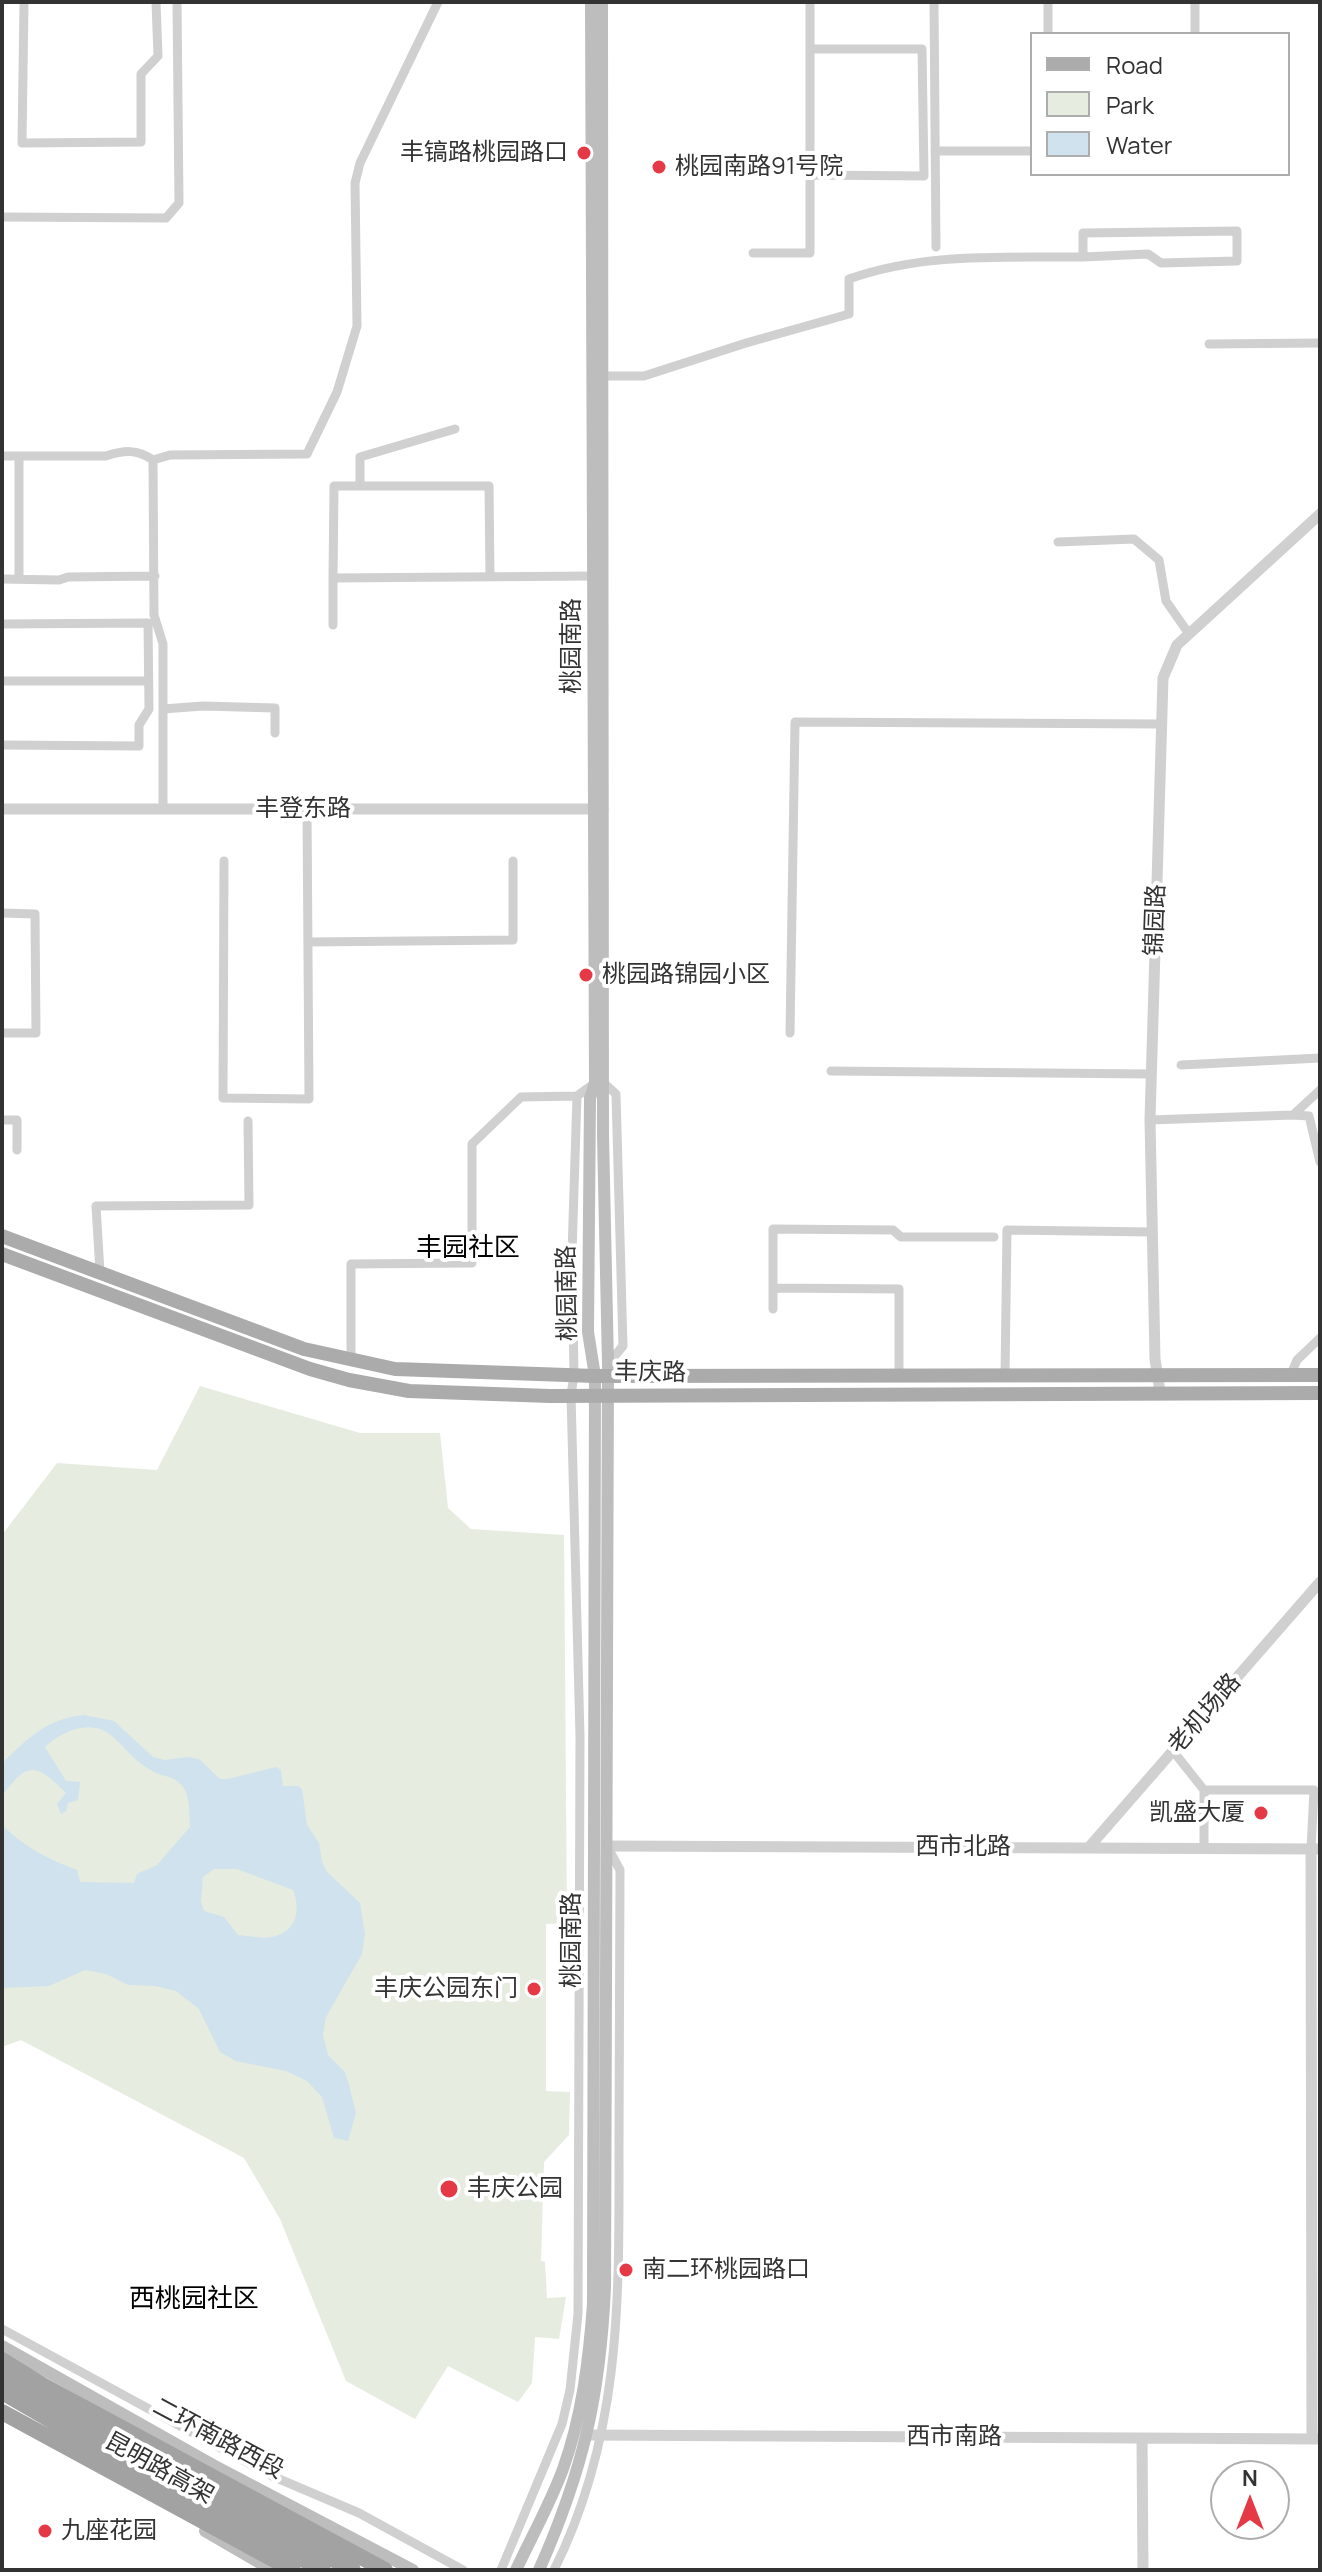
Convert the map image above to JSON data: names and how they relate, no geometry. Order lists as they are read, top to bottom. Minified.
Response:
{"streets":{"highway":["二环南路西段","昆明路高架"],"main road":["桃园南路","丰庆路"],"street":["丰登东路","锦园路","老机场路","西市北路","西市南路"]},"crossings":[["桃园南路","丰登东路"],["桃园南路","丰庆路"],["桃园南路","西市北路"],["桃园南路","西市南路"],["锦园路","丰庆路"],["老机场路","西市北路"]],"districts":["丰园社区","西桃园社区"],"places":["丰镐路桃园路口","桃园南路91号院","桃园路锦园小区","凯盛大厦","丰庆公园东门","丰庆公园","南二环桃园路口","九座花园"],"legend":["Road","Park","Water"],"north":"top"}
